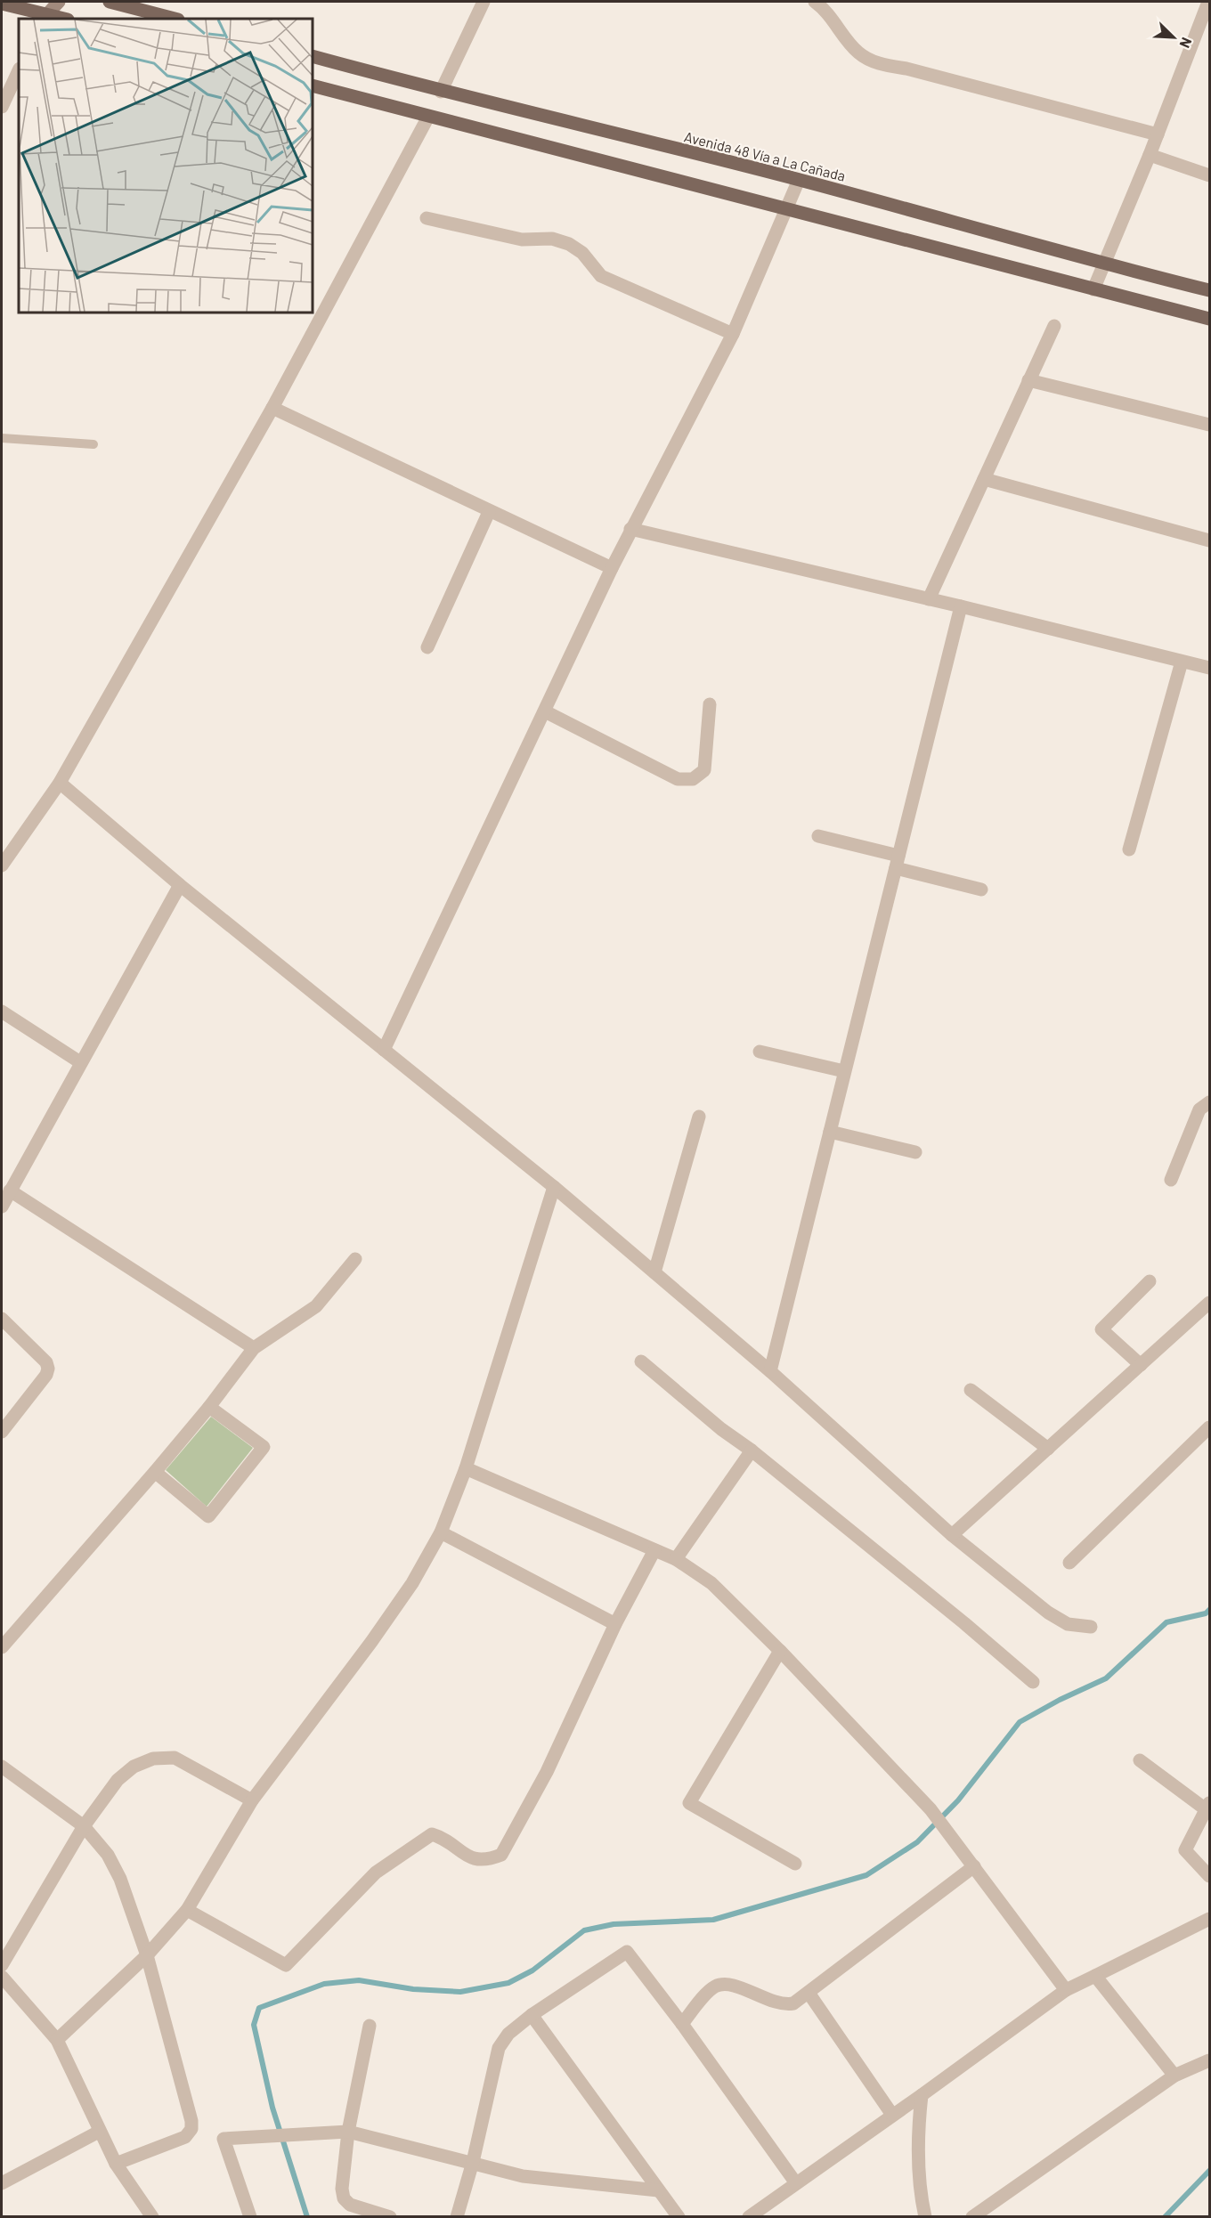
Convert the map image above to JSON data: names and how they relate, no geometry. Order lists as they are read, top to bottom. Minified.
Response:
{"streets":{"main road":["Avenida 48 Vía a La Cañada"]},"north":"bottom right"}
